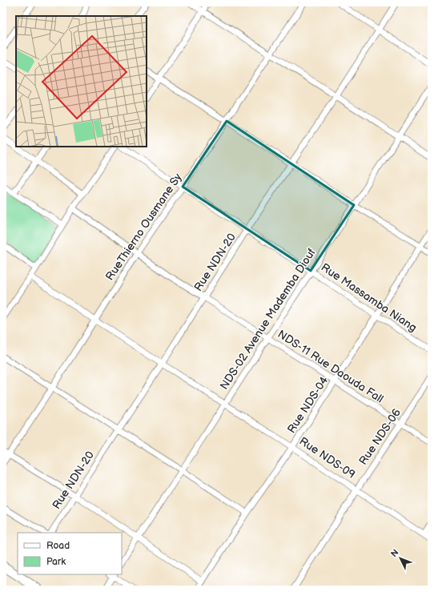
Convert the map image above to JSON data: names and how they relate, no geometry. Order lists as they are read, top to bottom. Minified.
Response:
{"streets":{"street":["RueThierno Ousmane Sy","Rue NDN-20","Rue Massamba Niang","NDS-02 Avenue Mademba Diouf","NDS-11 Rue Daouda Fall","Rue NDS-04","Rue NDS-06","Rue NDS-09"]},"crossings":[["RueThierno Ousmane Sy","Rue Massamba Niang"],["RueThierno Ousmane Sy","NDS-11 Rue Daouda Fall"],["RueThierno Ousmane Sy","Rue NDS-09"],["Rue NDN-20","Rue Massamba Niang"],["Rue NDN-20","NDS-11 Rue Daouda Fall"],["Rue NDN-20","Rue NDS-09"],["Rue Massamba Niang","NDS-02 Avenue Mademba Diouf"],["Rue Massamba Niang","Rue NDS-04"],["NDS-02 Avenue Mademba Diouf","NDS-11 Rue Daouda Fall"],["NDS-02 Avenue Mademba Diouf","Rue NDS-09"],["NDS-11 Rue Daouda Fall","Rue NDS-04"],["NDS-11 Rue Daouda Fall","Rue NDS-06"],["Rue NDS-04","Rue NDS-09"],["Rue NDS-06","Rue NDS-09"]],"legend":["Road","Park"],"north":"top left"}
